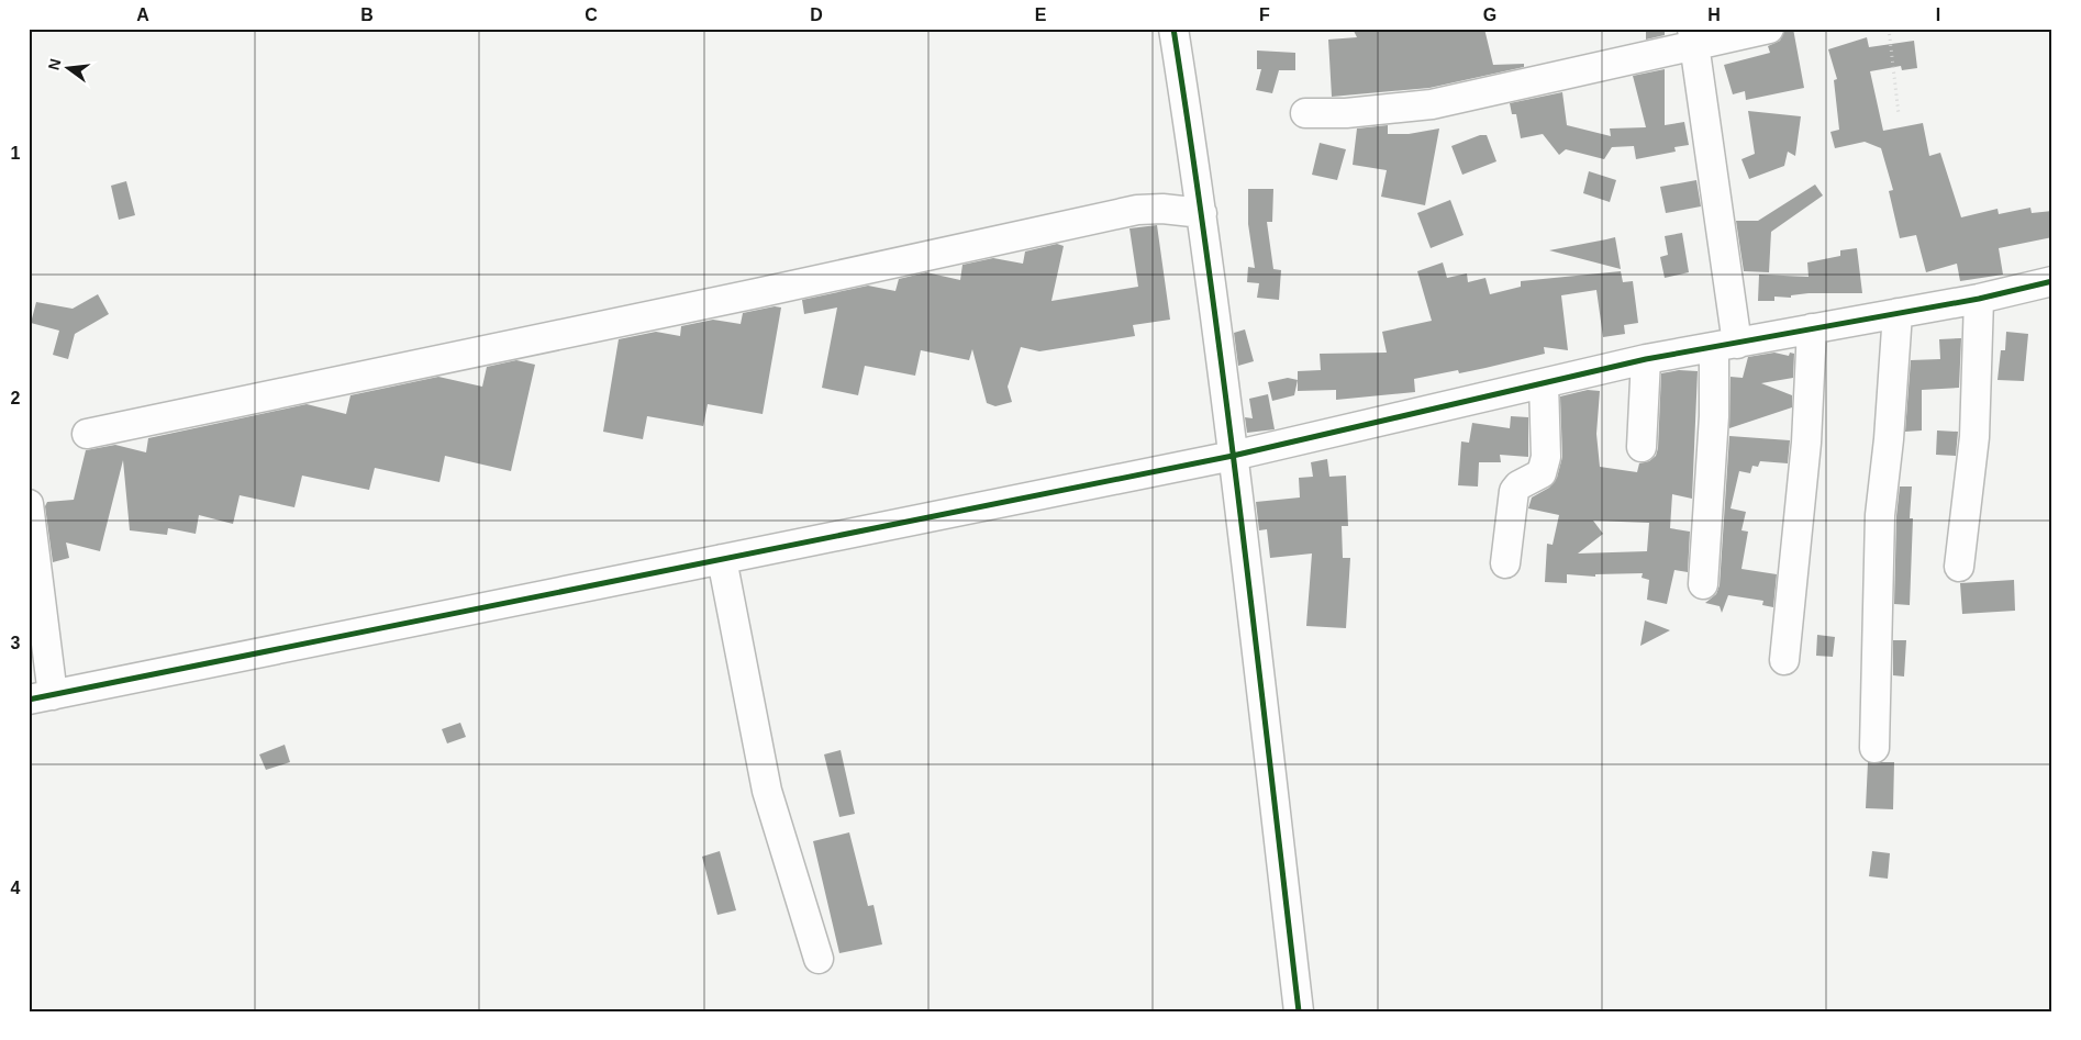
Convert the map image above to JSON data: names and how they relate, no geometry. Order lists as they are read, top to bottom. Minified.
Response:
{"north":"left","grid":{"columns":["A","B","C","D","E","F","G","H","I"],"rows":["1","2","3","4"]}}
